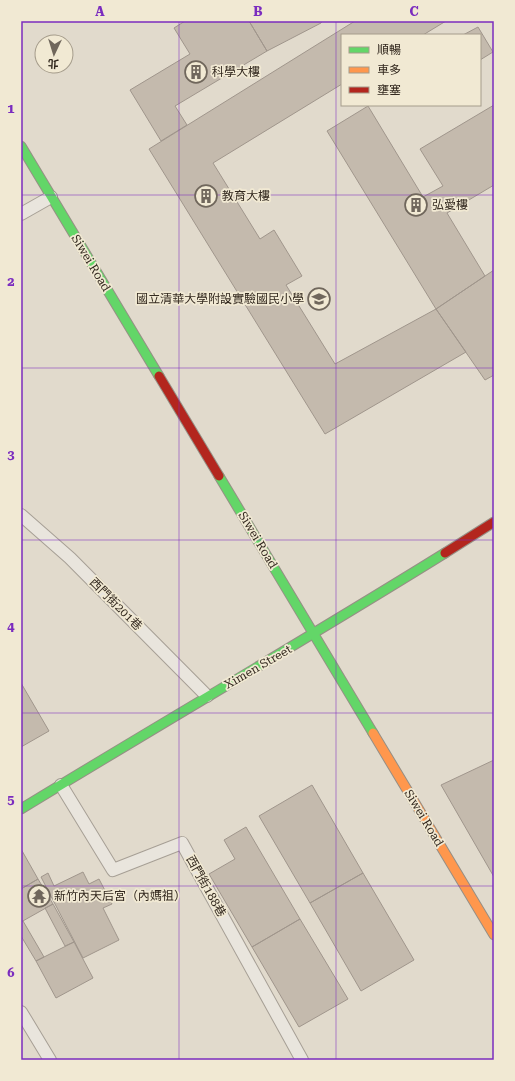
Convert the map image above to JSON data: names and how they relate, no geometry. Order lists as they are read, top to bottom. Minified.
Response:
{"streets":{"street":["Siwei Road","Ximen Street"],"lane":["西門街201巷","西門街188巷"]},"crossings":[["Siwei Road","Ximen Street"],["西門街201巷","Ximen Street"],["Ximen Street","西門街188巷"]],"places":{"building":["科學大樓","教育大樓","弘愛樓"],"school or university":["國立清華大學附設實驗國民小學"],"temple":["新竹內天后宮（內媽祖）"]},"legend":["順暢","車多","壅塞"],"north":"bottom","grid":{"columns":["A","B","C"],"rows":["1","2","3","4","5","6"]}}
